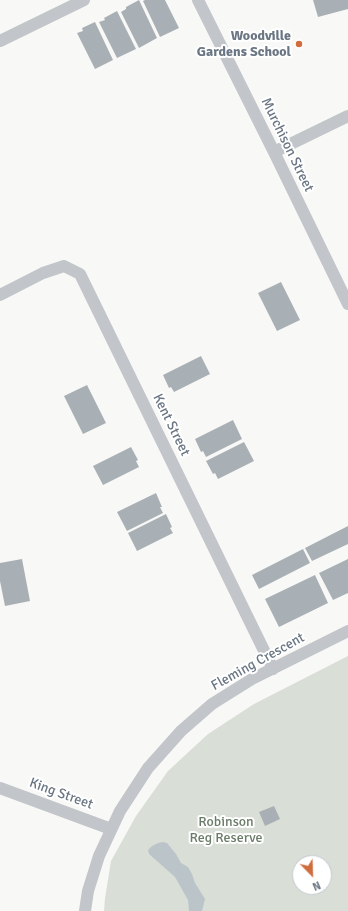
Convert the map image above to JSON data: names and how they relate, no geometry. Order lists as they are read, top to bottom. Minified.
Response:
{"streets":{"street":["Murchison Street","Kent Street","Fleming Crescent","King Street"]},"crossings":[["Kent Street","Fleming Crescent"],["Fleming Crescent","King Street"]],"parks":["Robinson Reg Reserve"],"places":["Woodville Gardens School"],"north":"bottom right"}
